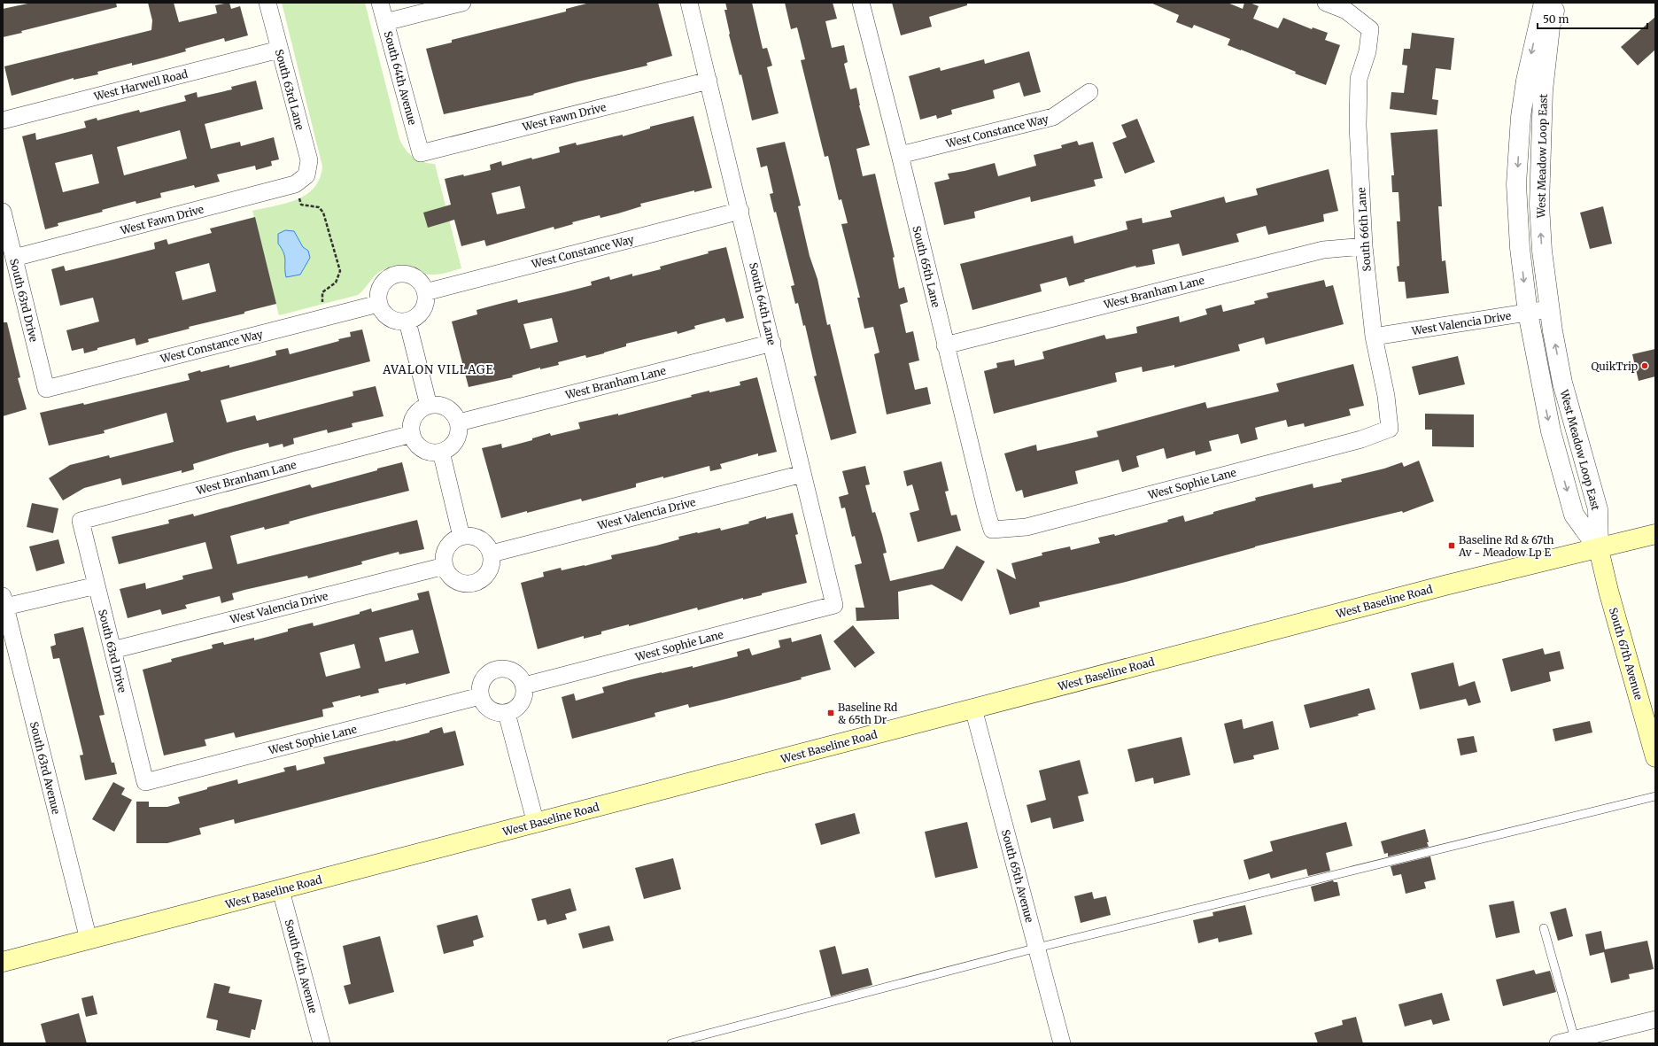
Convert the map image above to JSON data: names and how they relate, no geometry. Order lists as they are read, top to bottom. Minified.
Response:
{"streets":{"main road":["West Baseline Road","South 67th Avenue"],"street":["South 64th Avenue","West Harwell Road","South 63rd Lane","West Fawn Drive","West Constance Way","West Meadow Loop East","South 66th Lane","South 65th Lane","West Branham Lane","South 63rd Drive","South 64th Lane","West Valencia Drive","West Sophie Lane","South 63rd Avenue","South 65th Avenue"]},"crossings":[["South 64th Avenue","West Fawn Drive"],["South 64th Avenue","West Baseline Road"],["West Harwell Road","South 63rd Lane"],["South 63rd Lane","West Fawn Drive"],["West Fawn Drive","South 63rd Drive"],["West Fawn Drive","South 64th Lane"],["West Constance Way","South 65th Lane"],["West Constance Way","South 63rd Drive"],["West Constance Way","South 64th Lane"],["West Meadow Loop East","West Valencia Drive"],["West Meadow Loop East","West Baseline Road"],["West Meadow Loop East","South 67th Avenue"],["South 66th Lane","West Branham Lane"],["South 66th Lane","West Valencia Drive"],["South 66th Lane","West Sophie Lane"],["South 65th Lane","West Branham Lane"],["South 65th Lane","West Sophie Lane"],["West Branham Lane","South 63rd Drive"],["West Branham Lane","South 64th Lane"],["South 63rd Drive","West Valencia Drive"],["South 63rd Drive","West Sophie Lane"],["South 64th Lane","West Valencia Drive"],["South 64th Lane","West Sophie Lane"],["West Baseline Road","South 67th Avenue"],["West Baseline Road","South 63rd Avenue"],["West Baseline Road","South 65th Avenue"]],"districts":["AVALON VILLAGE"],"places":{"other":["QuikTrip"],"transit":["Baseline Rd & 67th Av - Meadow Lp E","Baseline Rd & 65th Dr"]},"scale_bar":"50 m"}
